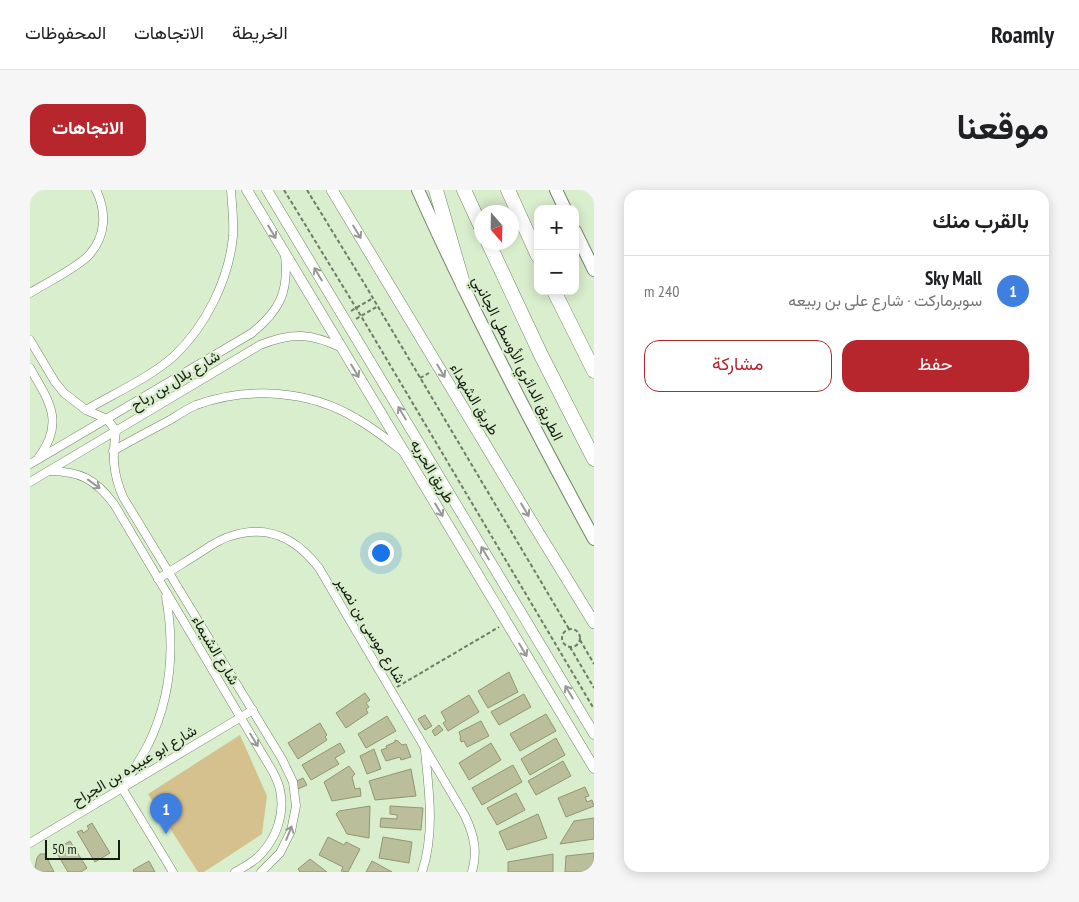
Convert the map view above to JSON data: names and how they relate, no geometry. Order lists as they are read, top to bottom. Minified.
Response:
{"streets":{"highway":["الطريق الدائري الأوسطى الجانبي"],"main road":["طريق الشهداء"],"street":["شارع بلال بن رباح","طريق الحريه","شارع موسى بن نصير","شارع الشيماء","شارع ابو عبيده بن الجراح"]},"crossings":[["شارع بلال بن رباح","طريق الحريه"],["شارع بلال بن رباح","شارع الشيماء"],["شارع موسى بن نصير","شارع الشيماء"],["شارع الشيماء","شارع ابو عبيده بن الجراح"]],"one_way":["طريق الشهداء"],"scale_bar":"50 m","north":"bottom","page":{"header":"Roamly","nav":["الخريطة","الاتجاهات","المحفوظات"],"title":"موقعنا","buttons":["الاتجاهات",["حفظ","مشاركة"]],"heading":"بالقرب منك","map_buttons":["+","−"],"list":[{"mark":"1","name":"Sky Mall","note":"سوبرماركت · شارع على بن ربيعه","value":"240 m"}],"pins":"1","scale":"50 m"}}
